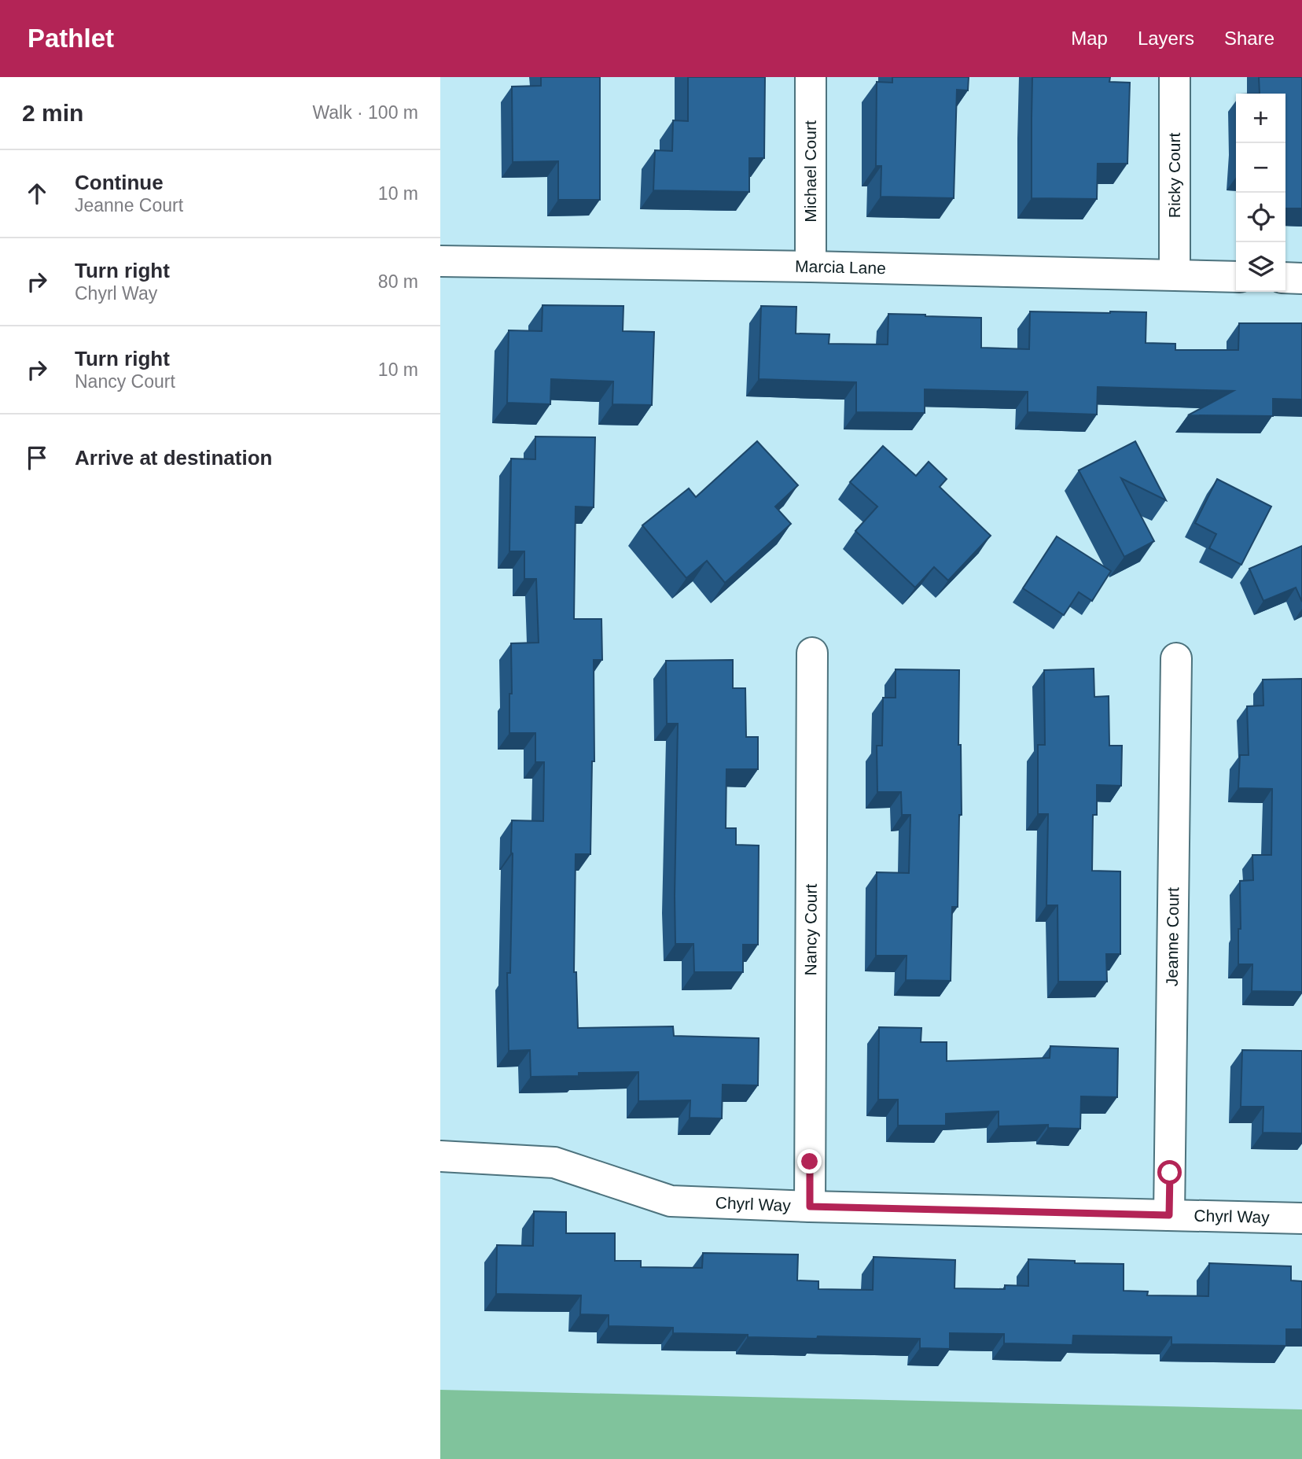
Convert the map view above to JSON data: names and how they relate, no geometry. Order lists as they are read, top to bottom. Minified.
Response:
{"streets":{"street":["Michael Court","Ricky Court","Marcia Lane","Nancy Court","Jeanne Court","Chyrl Way"]},"crossings":[["Michael Court","Marcia Lane"],["Ricky Court","Marcia Lane"],["Nancy Court","Chyrl Way"],["Jeanne Court","Chyrl Way"]],"page":{"header":"Pathlet","nav":["Map","Layers","Share"],"heading":["2 min","Walk · 100 m"],"map_buttons":["+","−"],"list":[["Continue","Jeanne Court","10 m"],["Turn right","Chyrl Way","80 m"],["Turn right","Nancy Court","10 m"],"Arrive at destination"]}}
